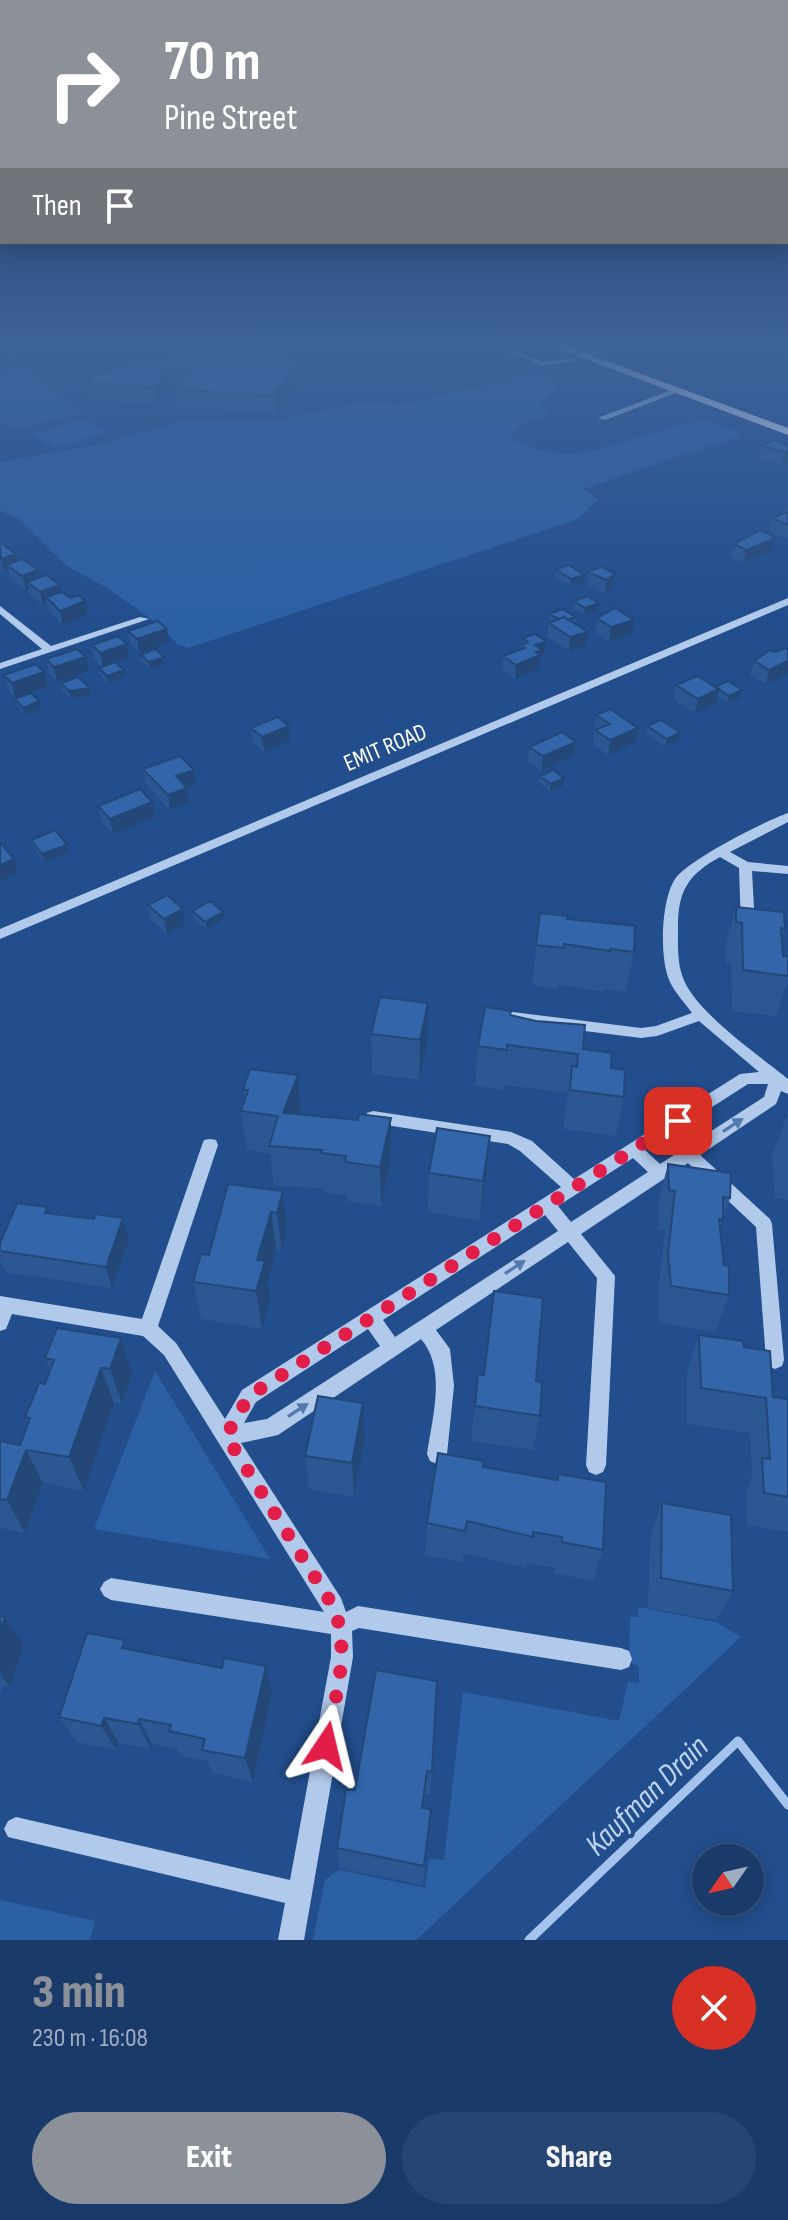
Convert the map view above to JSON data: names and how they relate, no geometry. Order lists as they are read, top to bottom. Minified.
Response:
{"streets":{"street":["EMIT ROAD"]},"water":["Kaufman Drain"],"north":"bottom left","page":{"turn":["70 m","Pine Street"],"then":"Then","heading":["3 min","230 m · 16:08"],"buttons":["Exit","Share"]}}
